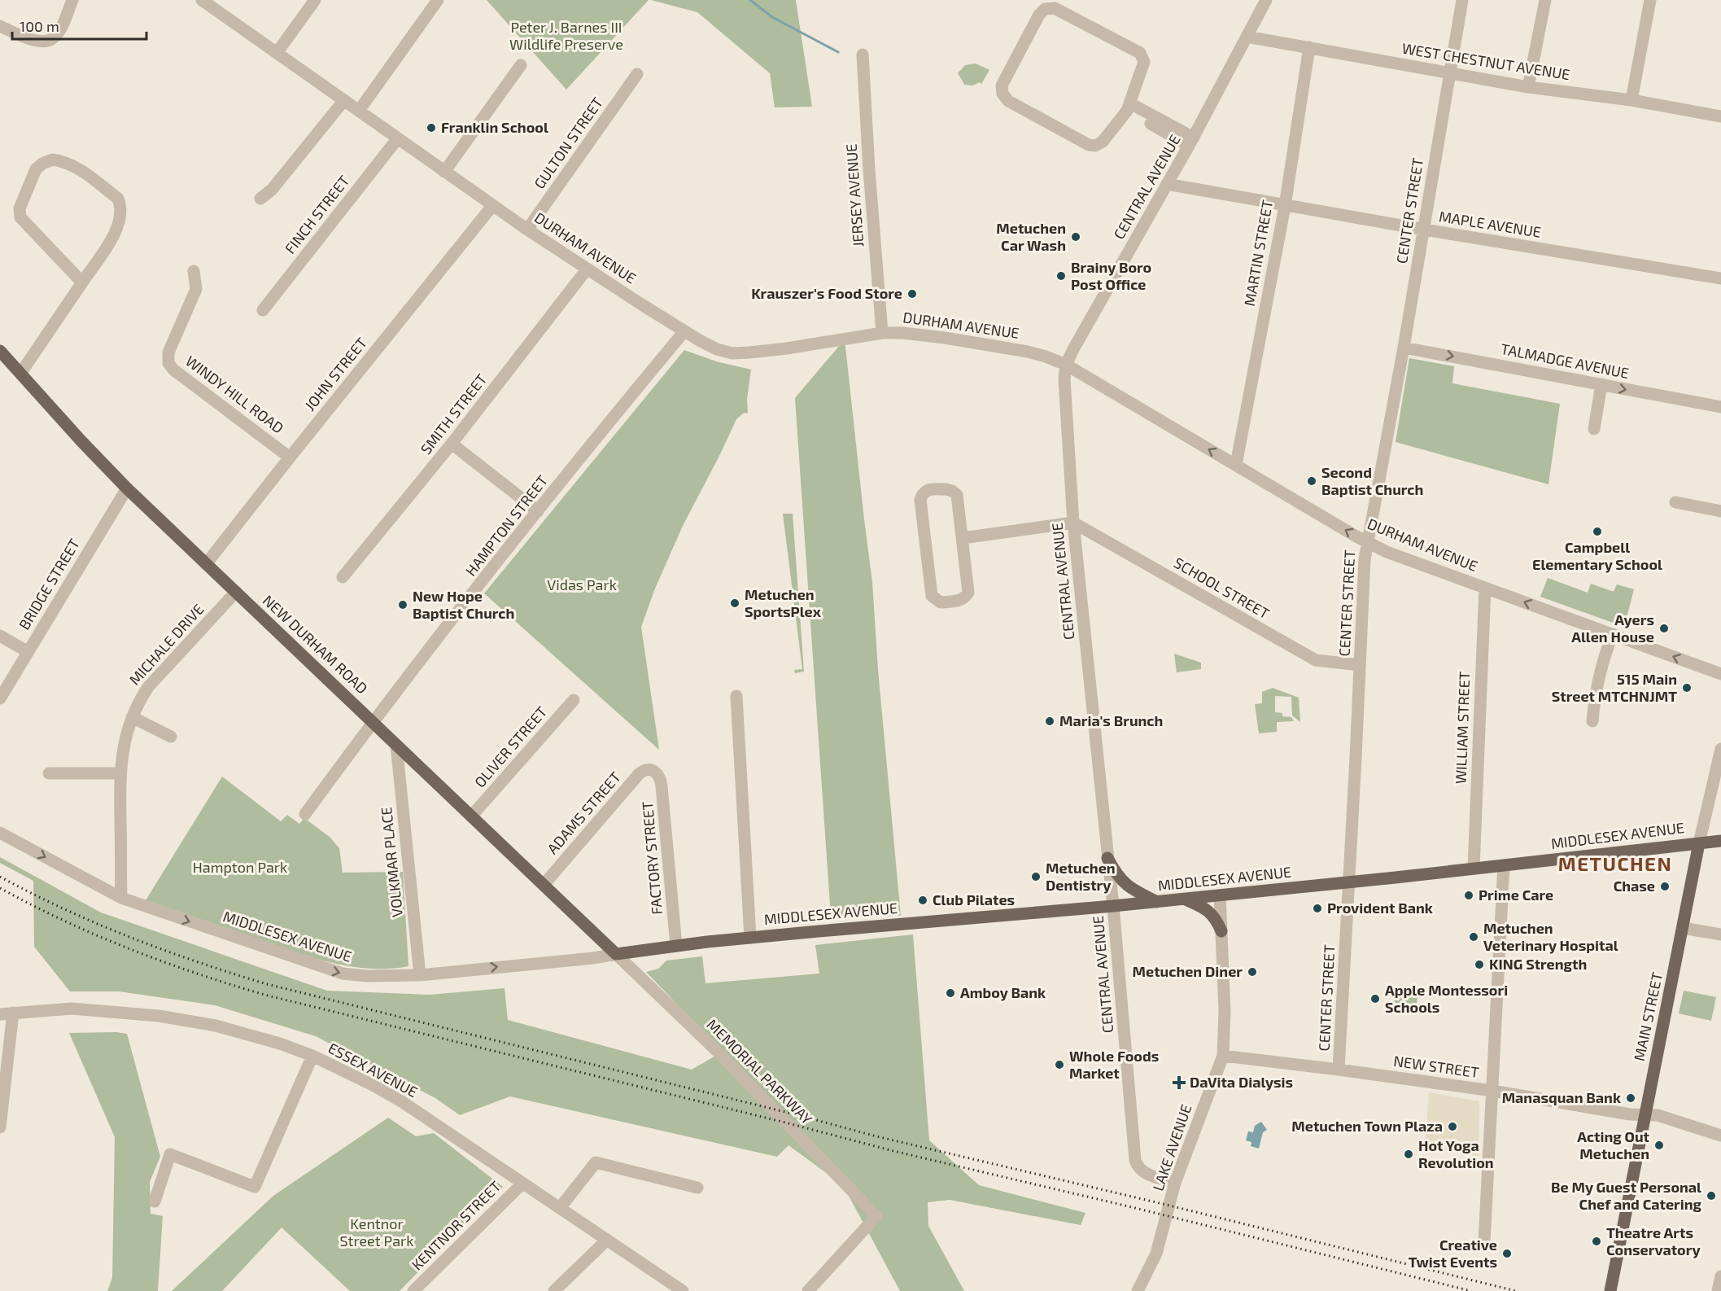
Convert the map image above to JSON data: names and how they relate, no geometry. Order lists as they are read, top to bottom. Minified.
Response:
{"streets":{"main road":["NEW DURHAM ROAD","MIDDLESEX AVENUE","MAIN STREET"],"street":["WEST CHESTNUT AVENUE","GULTON STREET","CENTRAL AVENUE","JERSEY AVENUE","CENTER STREET","FINCH STREET","MAPLE AVENUE","DURHAM AVENUE","MARTIN STREET","TALMADGE AVENUE","JOHN STREET","WINDY HILL ROAD","SMITH STREET","HAMPTON STREET","BRIDGE STREET","SCHOOL STREET","MICHALE DRIVE","WILLIAM STREET","OLIVER STREET","ADAMS STREET","FACTORY STREET","VOLKMAR PLACE","NEW STREET","ESSEX AVENUE","MEMORIAL PARKWAY","LAKE AVENUE","KENTNOR STREET"]},"crossings":[["WEST CHESTNUT AVENUE","CENTRAL AVENUE"],["WEST CHESTNUT AVENUE","CENTER STREET"],["WEST CHESTNUT AVENUE","MARTIN STREET"],["GULTON STREET","DURHAM AVENUE"],["CENTRAL AVENUE","MAPLE AVENUE"],["CENTRAL AVENUE","DURHAM AVENUE"],["CENTRAL AVENUE","SCHOOL STREET"],["CENTRAL AVENUE","MIDDLESEX AVENUE"],["CENTRAL AVENUE","LAKE AVENUE"],["JERSEY AVENUE","DURHAM AVENUE"],["CENTER STREET","MAPLE AVENUE"],["CENTER STREET","DURHAM AVENUE"],["CENTER STREET","TALMADGE AVENUE"],["CENTER STREET","SCHOOL STREET"],["CENTER STREET","MIDDLESEX AVENUE"],["CENTER STREET","NEW STREET"],["FINCH STREET","DURHAM AVENUE"],["MAPLE AVENUE","MARTIN STREET"],["DURHAM AVENUE","MARTIN STREET"],["DURHAM AVENUE","JOHN STREET"],["DURHAM AVENUE","SMITH STREET"],["DURHAM AVENUE","HAMPTON STREET"],["DURHAM AVENUE","WILLIAM STREET"],["JOHN STREET","WINDY HILL ROAD"],["JOHN STREET","NEW DURHAM ROAD"],["HAMPTON STREET","NEW DURHAM ROAD"],["BRIDGE STREET","NEW DURHAM ROAD"],["MICHALE DRIVE","NEW DURHAM ROAD"],["MICHALE DRIVE","MIDDLESEX AVENUE"],["NEW DURHAM ROAD","OLIVER STREET"],["NEW DURHAM ROAD","ADAMS STREET"],["NEW DURHAM ROAD","MIDDLESEX AVENUE"],["NEW DURHAM ROAD","VOLKMAR PLACE"],["NEW DURHAM ROAD","MEMORIAL PARKWAY"],["WILLIAM STREET","MIDDLESEX AVENUE"],["ADAMS STREET","FACTORY STREET"],["MIDDLESEX AVENUE","FACTORY STREET"],["MIDDLESEX AVENUE","VOLKMAR PLACE"],["MIDDLESEX AVENUE","MAIN STREET"],["MIDDLESEX AVENUE","MEMORIAL PARKWAY"],["MIDDLESEX AVENUE","LAKE AVENUE"],["MAIN STREET","NEW STREET"],["NEW STREET","LAKE AVENUE"],["ESSEX AVENUE","KENTNOR STREET"]],"one_way":["DURHAM AVENUE","TALMADGE AVENUE","MIDDLESEX AVENUE"],"districts":["METUCHEN"],"parks":["Peter J. Barnes III Wildlife Preserve","Vidas Park","Hampton Park","Kentnor Street Park"],"places":{"other":["Franklin School","Metuchen Car Wash","Brainy Boro Post Office","Krauszer's Food Store","Second Baptist Church","Campbell Elementary School","Metuchen SportsPlex","New Hope Baptist Church","Ayers Allen House","515 Main Street MTCHNJMT","Maria's Brunch","Metuchen Dentistry","Chase","Prime Care","Club Pilates","Provident Bank","Metuchen Veterinary Hospital","KING Strength","Metuchen Diner","Amboy Bank","Apple Montessori Schools","Whole Foods Market","Manasquan Bank","Metuchen Town Plaza","Acting Out Metuchen","Hot Yoga Revolution","Be My Guest Personal Chef and Catering","Theatre Arts Conservatory","Creative Twist Events"],"health":["DaVita Dialysis"]},"scale_bar":"100 m"}
